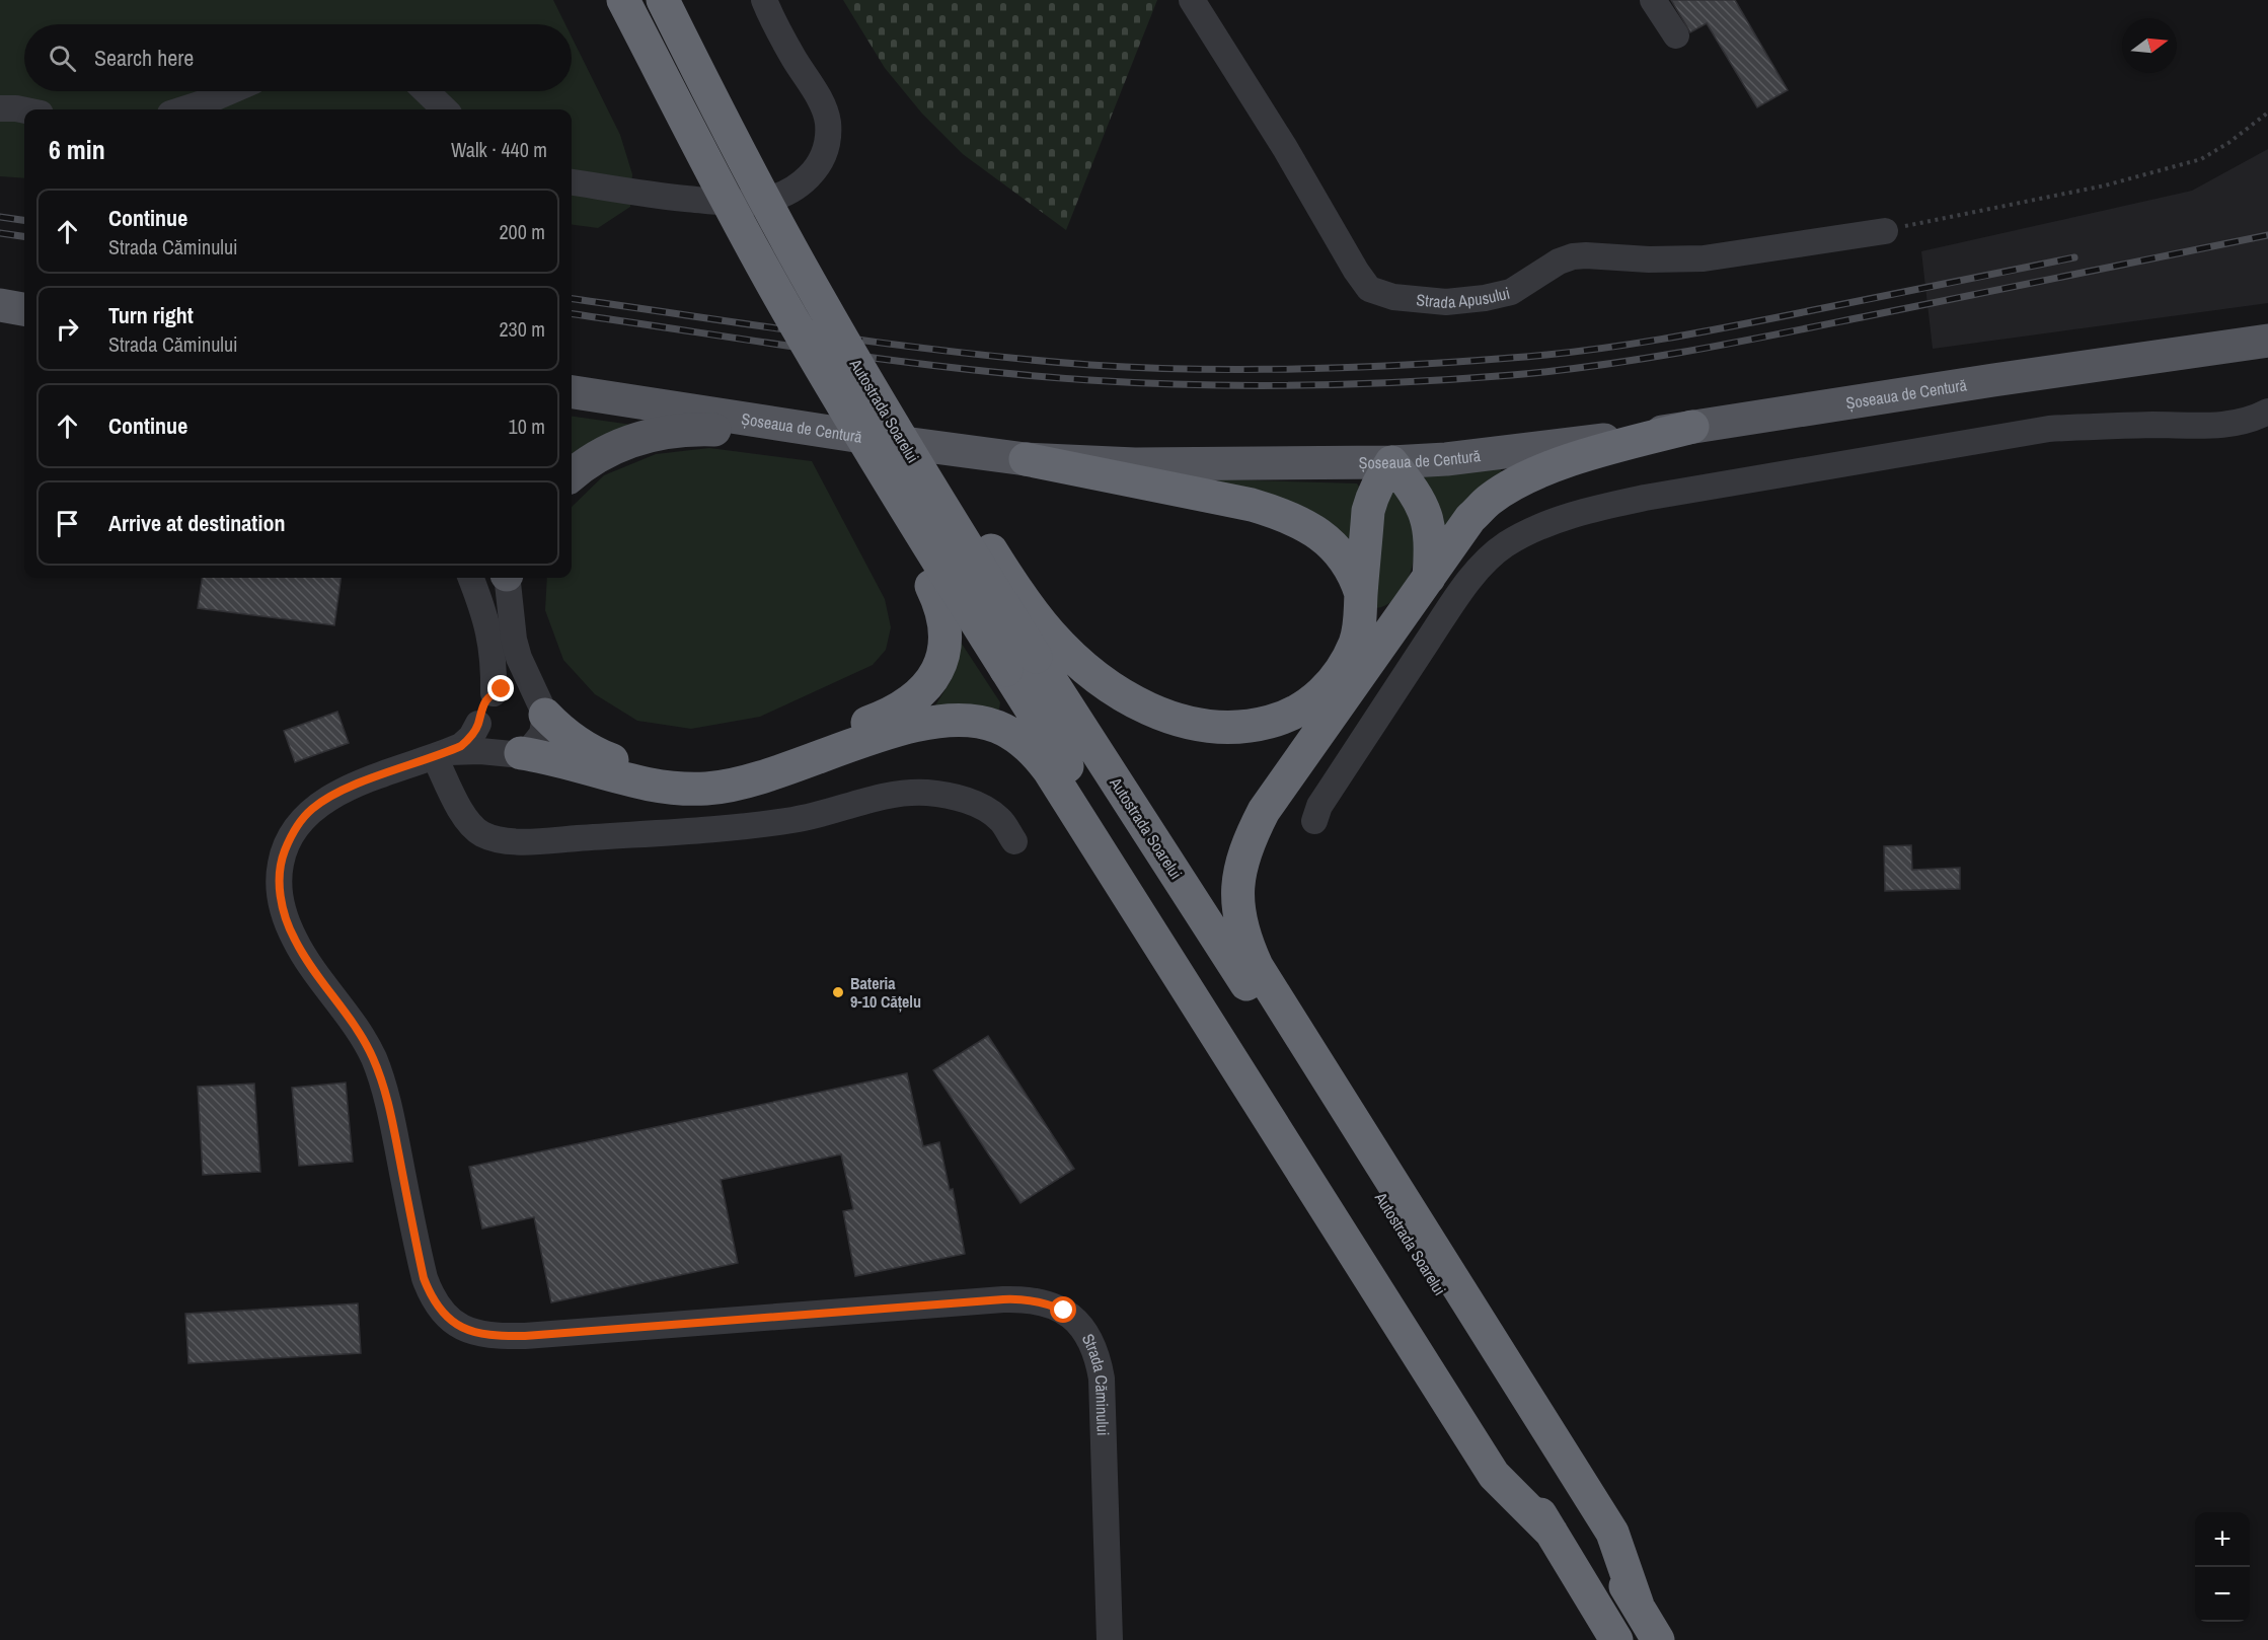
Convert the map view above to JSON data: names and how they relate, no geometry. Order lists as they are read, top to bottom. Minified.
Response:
{"streets":{"highway":["Autostrada Soarelui"],"main road":["Șoseaua de Centură"],"street":["Strada Apusului","Strada Căminului"]},"places":["Bateria 9-10 Cățelu"],"north":"right","page":{"search":"Search here","heading":["6 min","Walk · 440 m"],"list":[["Continue","Strada Căminului","200 m"],["Turn right","Strada Căminului","230 m"],["Continue","10 m"],"Arrive at destination"],"map_buttons":["+","−"]}}
